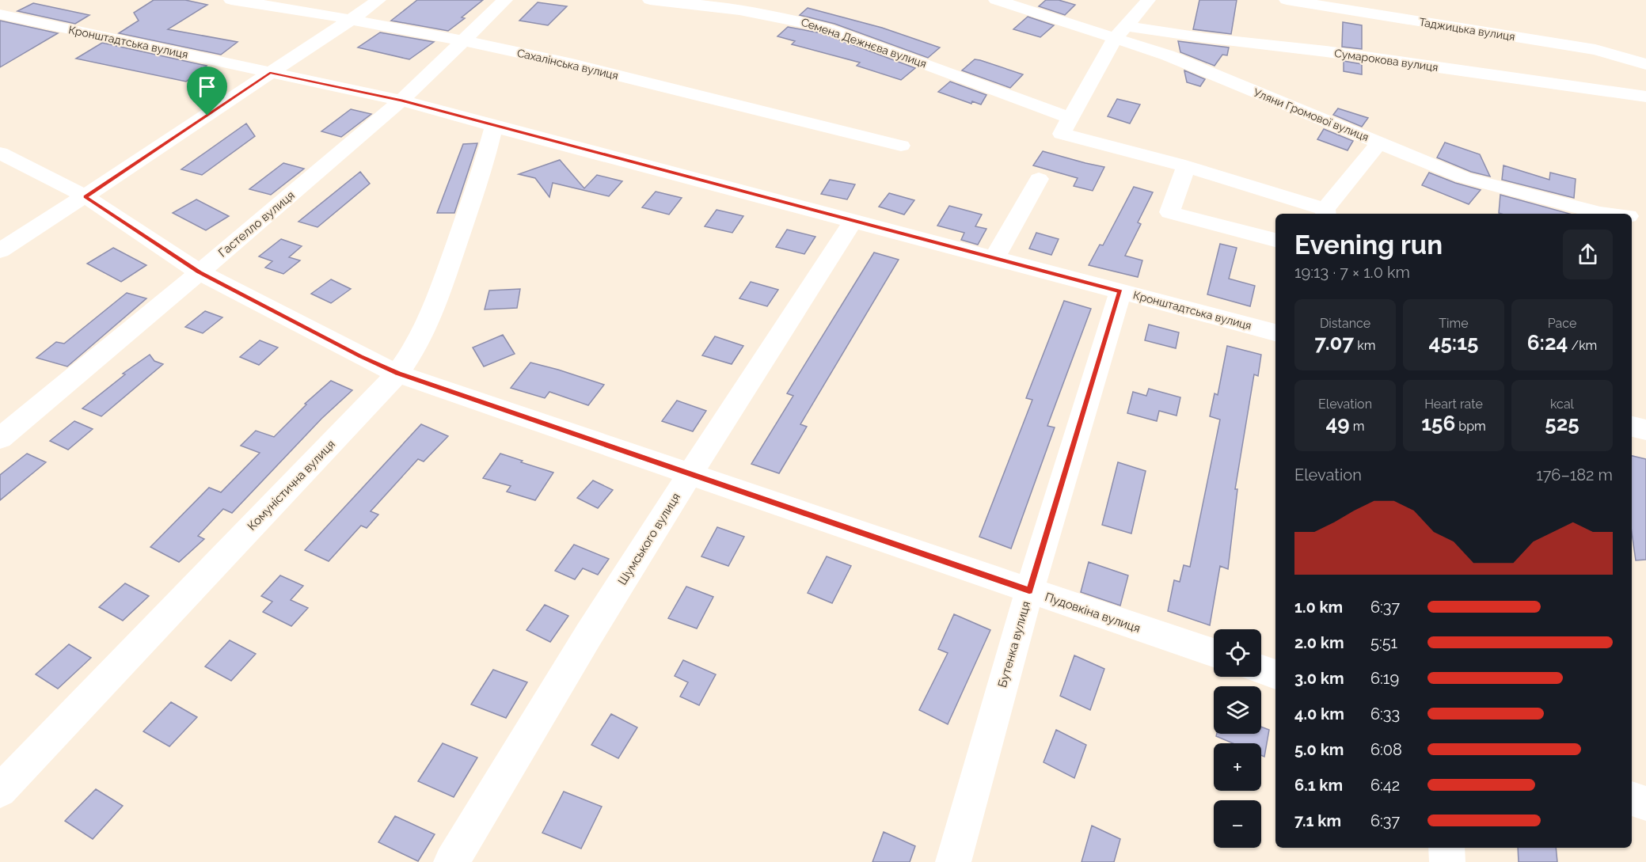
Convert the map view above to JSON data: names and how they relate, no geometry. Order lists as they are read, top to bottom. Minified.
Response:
{"streets":{"street":["Таджицька вулиця","Кронштадтська вулиця","Семена Дежнєва вулиця","Сумарокова вулиця","Сахалінська вулиця","Уляни Громової вулиця","Гастелло вулиця","Комуністична вулиця","Шумського вулиця","Пудовкіна вулиця","Бутенка вулиця"]},"crossings":[["Кронштадтська вулиця","Гастелло вулиця"],["Кронштадтська вулиця","Комуністична вулиця"],["Кронштадтська вулиця","Шумського вулиця"],["Кронштадтська вулиця","Бутенка вулиця"],["Сумарокова вулиця","Уляни Громової вулиця"],["Сахалінська вулиця","Гастелло вулиця"],["Гастелло вулиця","Пудовкіна вулиця"],["Комуністична вулиця","Пудовкіна вулиця"],["Шумського вулиця","Пудовкіна вулиця"],["Пудовкіна вулиця","Бутенка вулиця"]],"page":{"heading":["Evening run","19:13 · 7 × 1.0 km"],"stats":[["Distance","7.07 km"],["Time","45:15"],["Pace","6:24 /km"],["Elevation","49 m"],["Heart rate","156 bpm"],["kcal","525"]],"chart":["Elevation","176–182 m"],"list":[{"name":"1.0 km","note":"6:37"},{"name":"2.0 km","note":"5:51"},{"name":"3.0 km","note":"6:19"},{"name":"4.0 km","note":"6:33"},{"name":"5.0 km","note":"6:08"},{"name":"6.1 km","note":"6:42"},{"name":"7.1 km","note":"6:37"}],"map_buttons":["+","−"]}}
